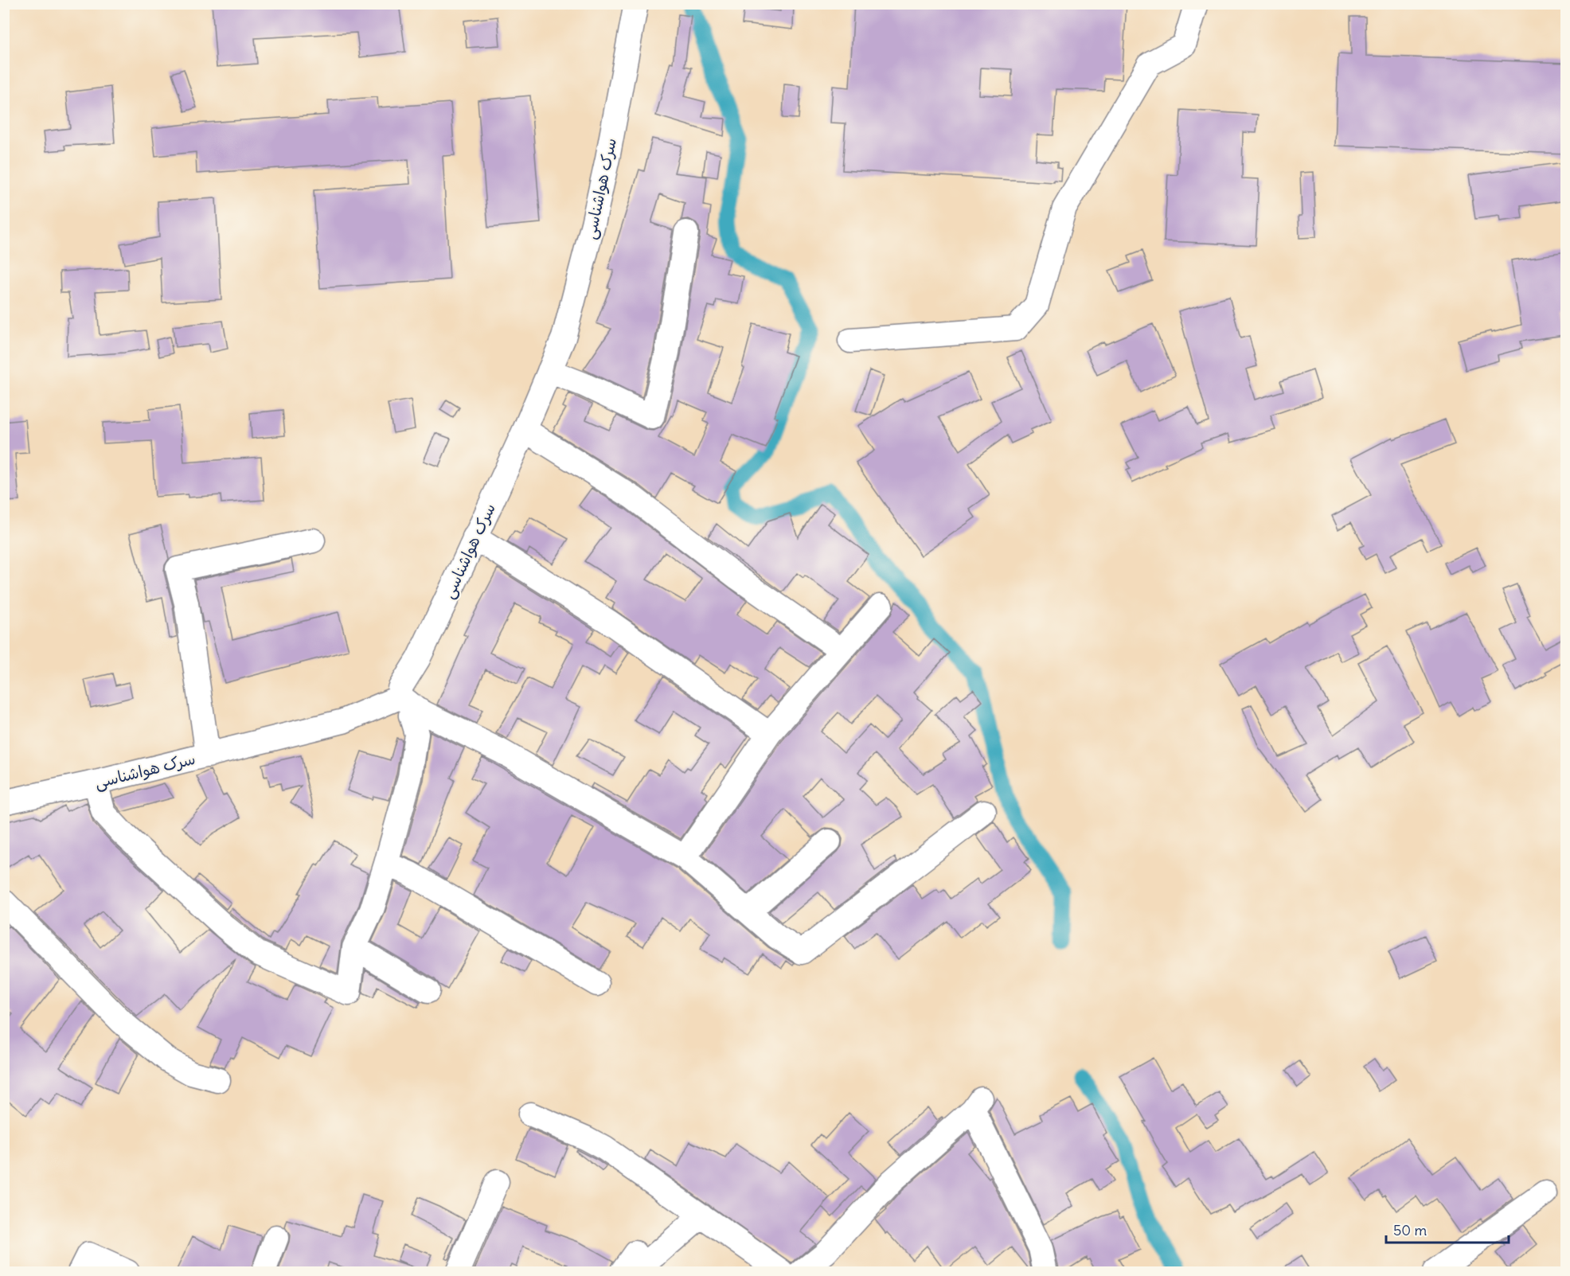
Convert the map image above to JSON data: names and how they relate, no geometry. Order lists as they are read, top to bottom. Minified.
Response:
{"streets":{"street":["سرک هواشناسی"]},"scale_bar":"50 m"}
